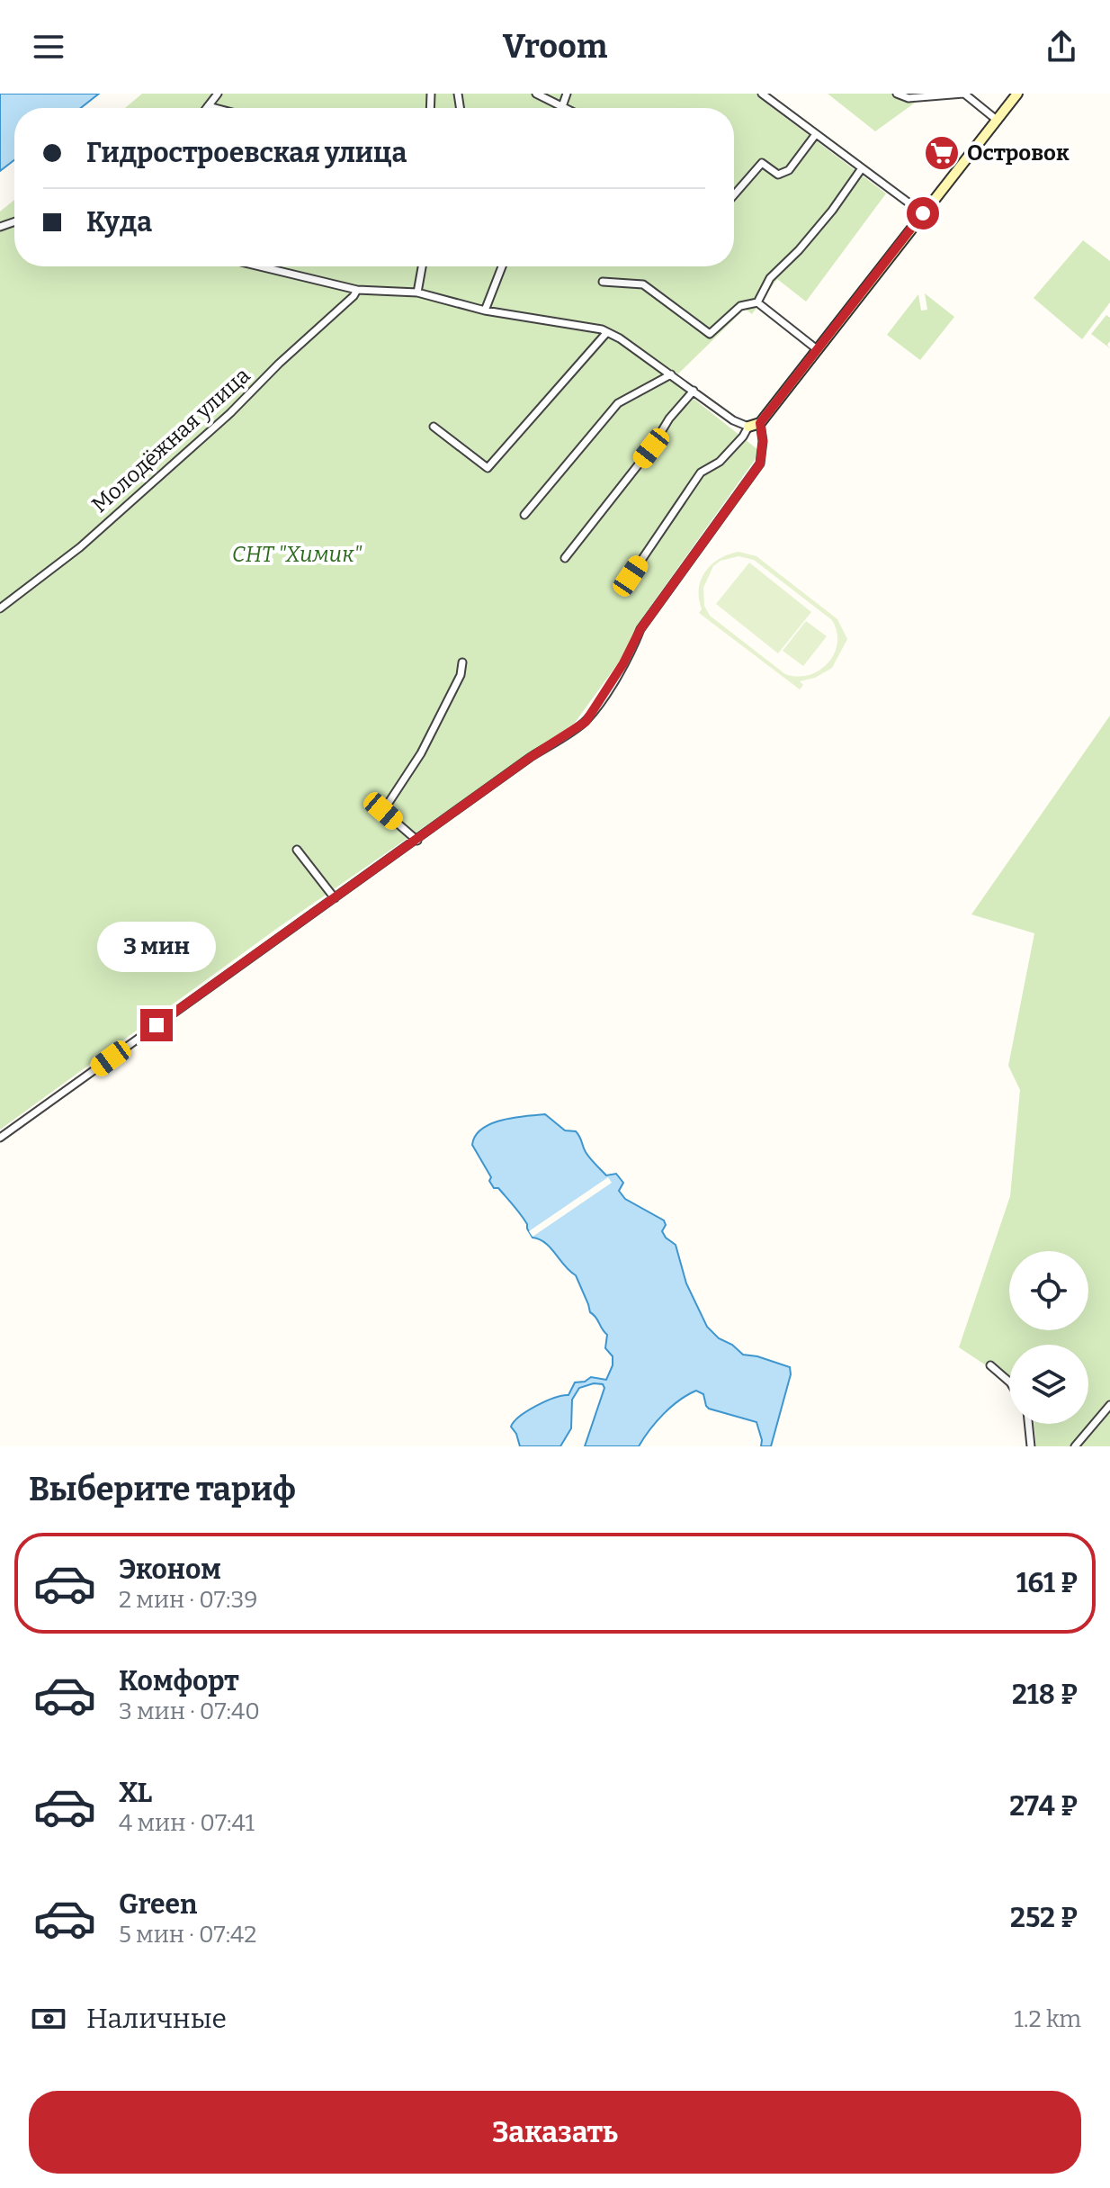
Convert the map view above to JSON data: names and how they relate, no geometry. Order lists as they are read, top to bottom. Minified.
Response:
{"streets":{"street":["Молодёжная улица"]},"parks":["СНТ \"Химик\""],"places":{"supermarket":["Островок"]},"page":{"header":"Vroom","banner":["Гидростроевская улица","Куда"],"bubble":"3 мин","heading":"Выберите тариф","list":[{"name":"Эконом","note":"2 мин · 07:39","value":"161 ₽"},{"name":"Комфорт","note":"3 мин · 07:40","value":"218 ₽"},{"name":"XL","note":"4 мин · 07:41","value":"274 ₽"},{"name":"Green","note":"5 мин · 07:42","value":"252 ₽"}],"pay":["Наличные","1.2 km"],"buttons":"Заказать"}}
